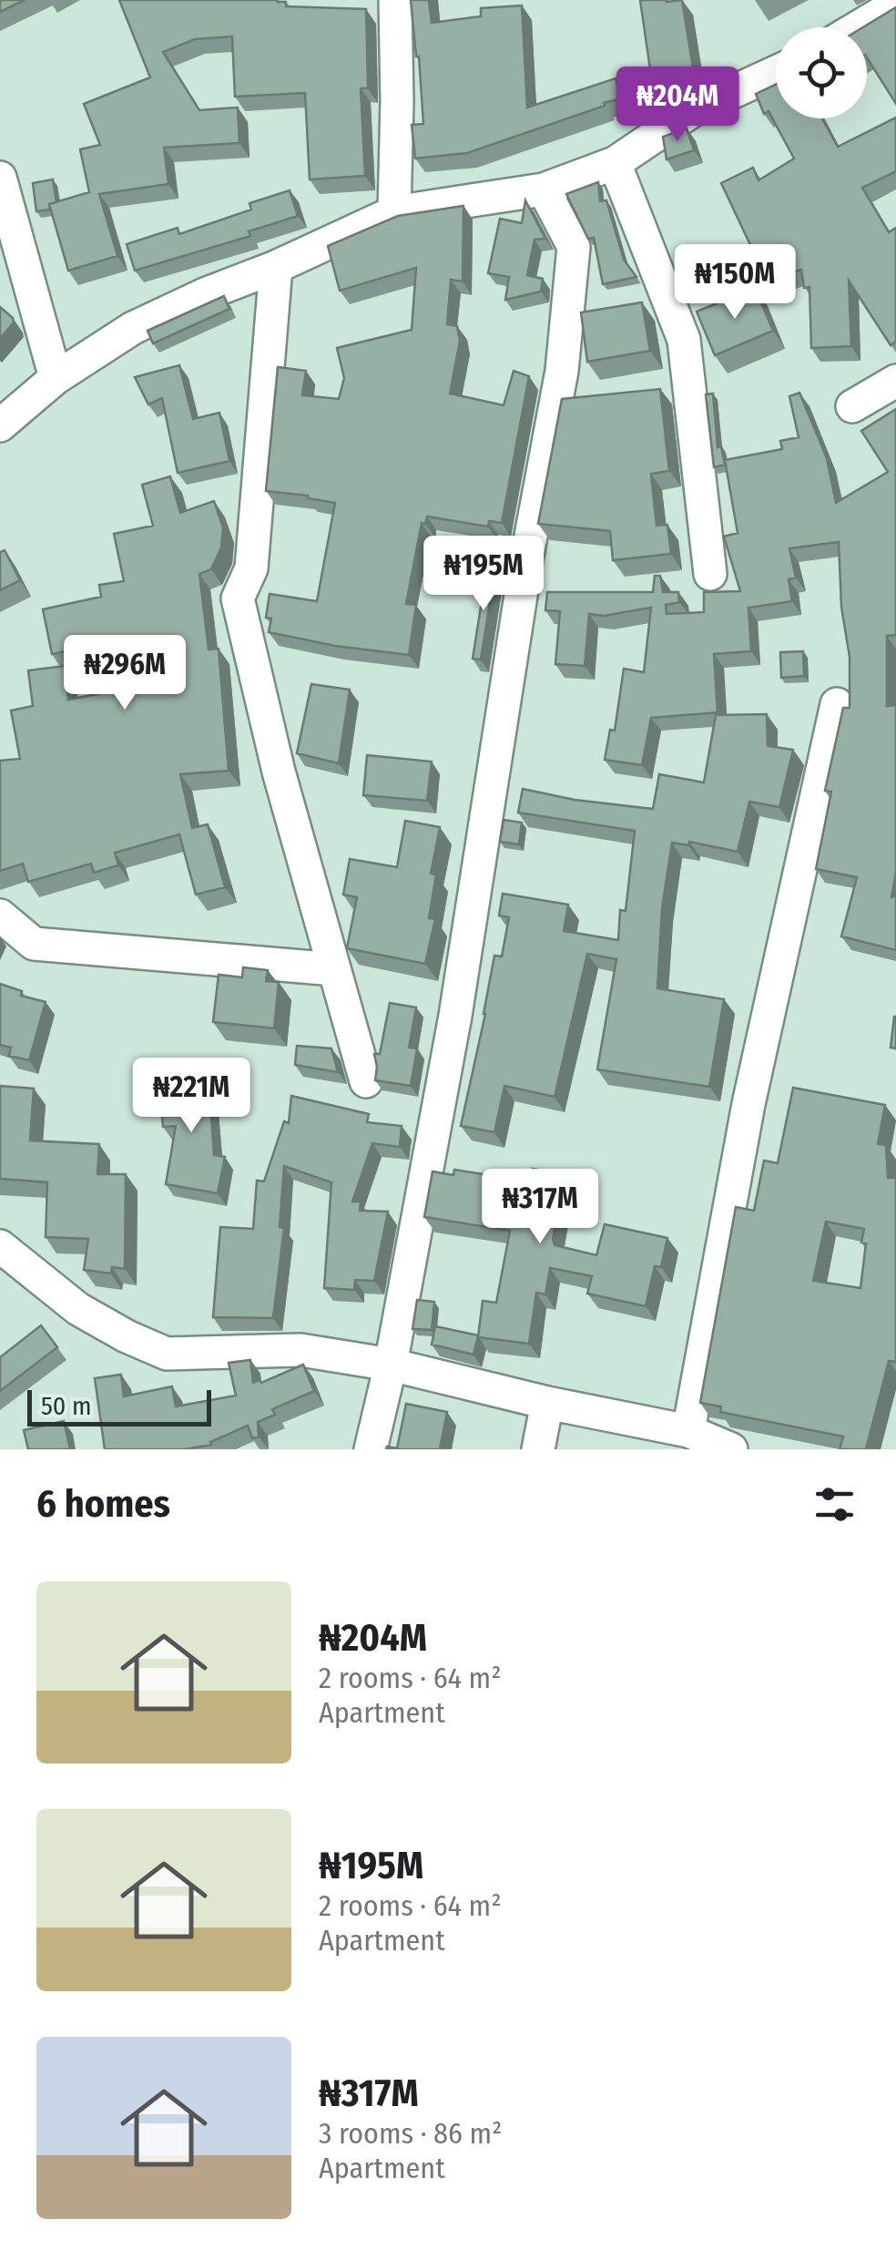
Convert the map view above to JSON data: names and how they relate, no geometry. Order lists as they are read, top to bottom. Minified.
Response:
{"scale_bar":"50 m","page":{"price":["₦204M","₦150M","₦195M","₦296M","₦221M","₦317M"],"scale":"50 m","heading":"6 homes","list":[{"name":"₦204M","note":"2 rooms · 64 m² · Apartment"},{"name":"₦195M","note":"2 rooms · 64 m² · Apartment"},{"name":"₦317M","note":"3 rooms · 86 m² · Apartment"}]}}
